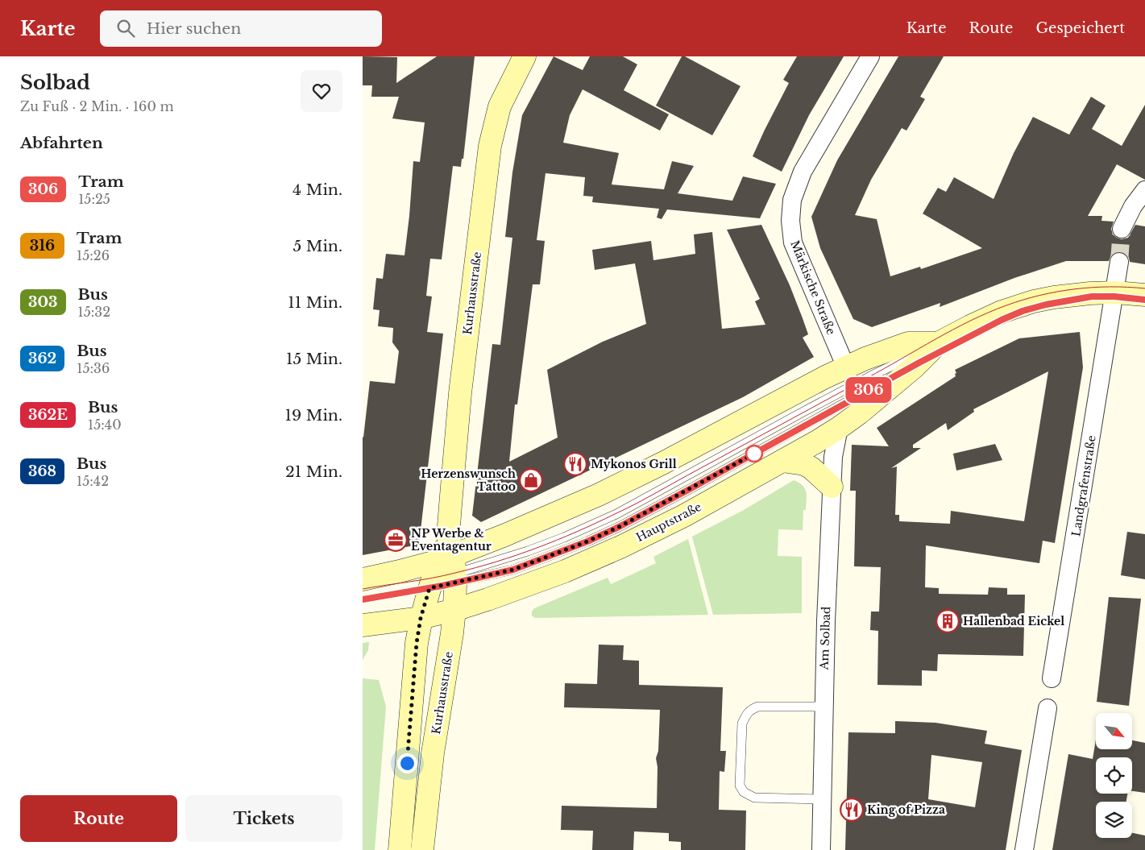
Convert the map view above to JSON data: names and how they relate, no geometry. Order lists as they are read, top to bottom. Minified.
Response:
{"streets":{"street":["Märkische Straße","Kurhausstraße","Landgrafenstraße","Hauptstraße","Am Solbad"]},"crossings":[["Märkische Straße","Hauptstraße"],["Kurhausstraße","Hauptstraße"],["Landgrafenstraße","Hauptstraße"],["Hauptstraße","Am Solbad"]],"places":{"restaurant":["Mykonos Grill","King of Pizza"],"shop":["Herzenswunsch Tattoo"],"office":["NP Werbe & Eventagentur"],"building":["Hallenbad Eickel"]},"lines":["tram line 306"],"north":"bottom right","page":{"header":"Karte","search":"Hier suchen","nav":["Karte","Route","Gespeichert"],"heading":[["Solbad","Zu Fuß · 2 Min. · 160 m"],"Abfahrten"],"on_map":"306","list":[{"mark":"306","name":"Tram","note":"15:25","value":"4 Min."},{"mark":"316","name":"Tram","note":"15:26","value":"5 Min."},{"mark":"303","name":"Bus","note":"15:32","value":"11 Min."},{"mark":"362","name":"Bus","note":"15:36","value":"15 Min."},{"mark":"362E","name":"Bus","note":"15:40","value":"19 Min."},{"mark":"368","name":"Bus","note":"15:42","value":"21 Min."}],"buttons":["Route","Tickets"]}}
